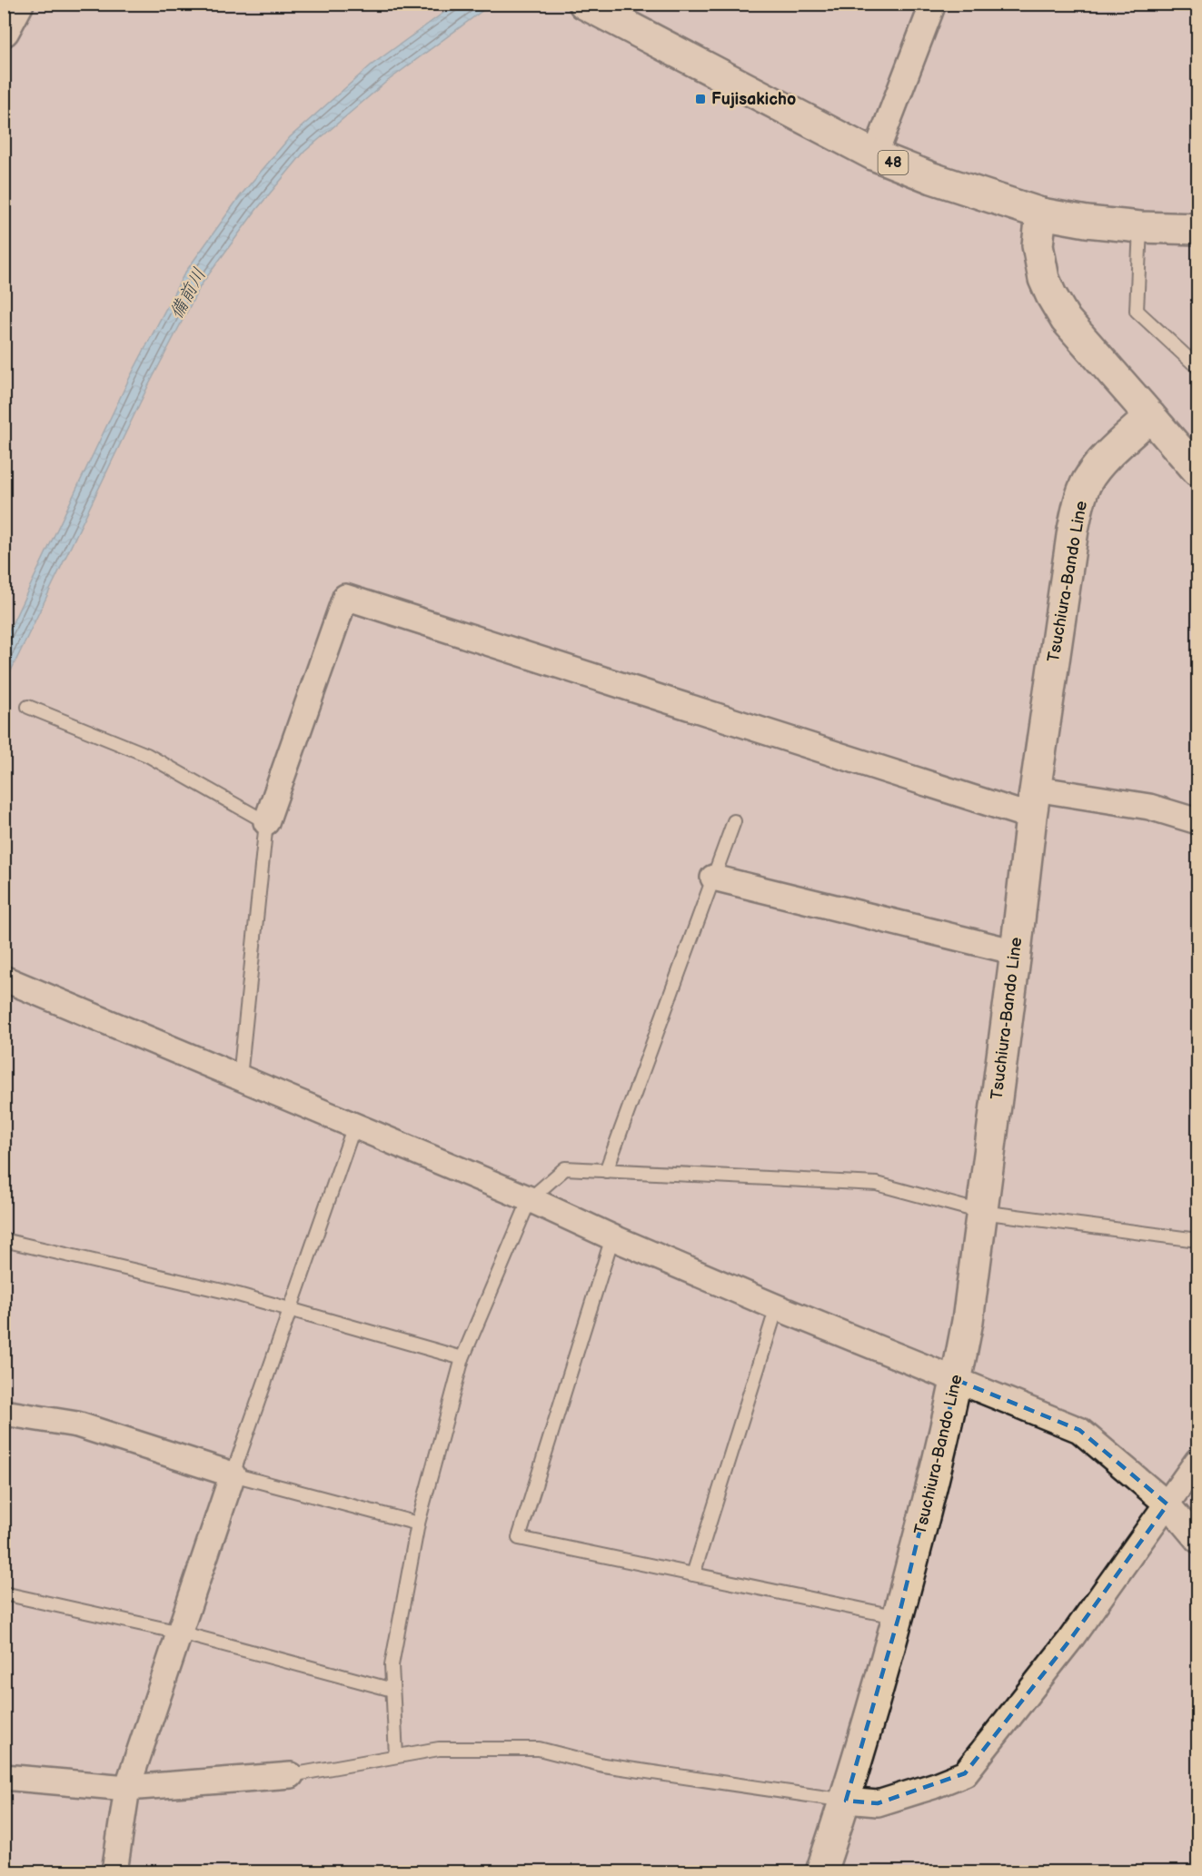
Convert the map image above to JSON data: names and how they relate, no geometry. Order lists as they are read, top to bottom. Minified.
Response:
{"streets":{"main road":["48","Tsuchiura-Bando Line"]},"water":["備前川"],"places":{"transit":["Fujisakicho"]}}
